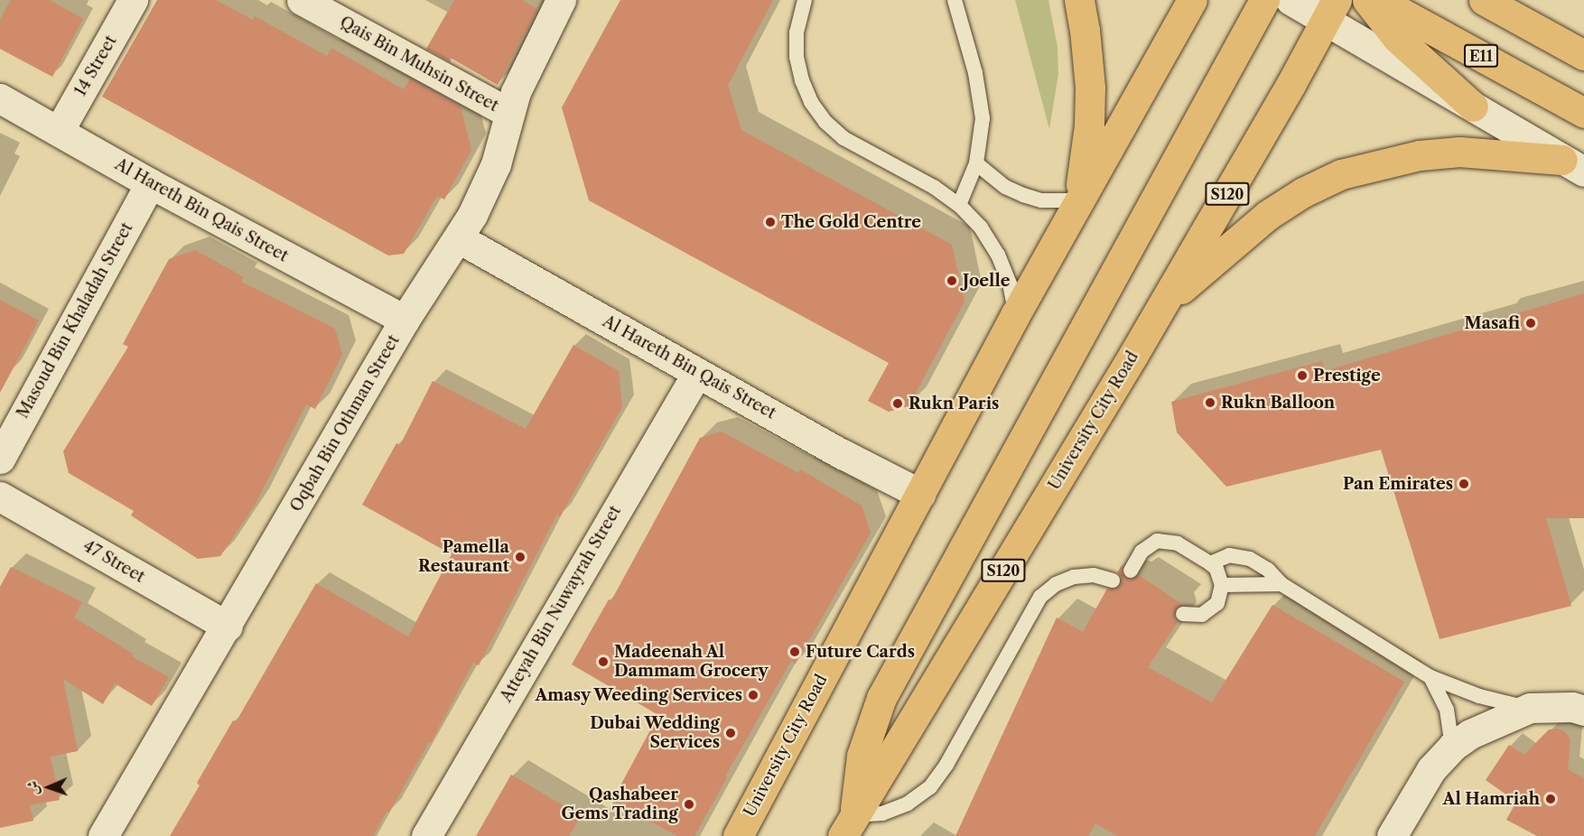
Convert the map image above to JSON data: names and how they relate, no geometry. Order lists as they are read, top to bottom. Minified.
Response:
{"streets":{"main road":["E11","S120","University City Road"],"street":["Qais Bin Muhsin Street","14 Street","Al Hareth Bin Qais Street","Masoud Bin Khaladah Street","Oqbah Bin Othman Street","47 Street","Atteyah Bin Nuwayrah Street"]},"crossings":[["Qais Bin Muhsin Street","Oqbah Bin Othman Street"],["14 Street","Al Hareth Bin Qais Street"],["Al Hareth Bin Qais Street","Masoud Bin Khaladah Street"],["Al Hareth Bin Qais Street","University City Road"],["Al Hareth Bin Qais Street","Oqbah Bin Othman Street"],["Al Hareth Bin Qais Street","Atteyah Bin Nuwayrah Street"],["Oqbah Bin Othman Street","47 Street"]],"places":["The Gold Centre","Joelle","Masafi","Prestige","Rukn Balloon","Rukn Paris","Pan Emirates","Pamella Restaurant","Future Cards","Madeenah Al Dammam Grocery","Amasy Weeding Services","Dubai Wedding Services","Al Hamriah","Qashabeer Gems Trading"],"north":"left"}
